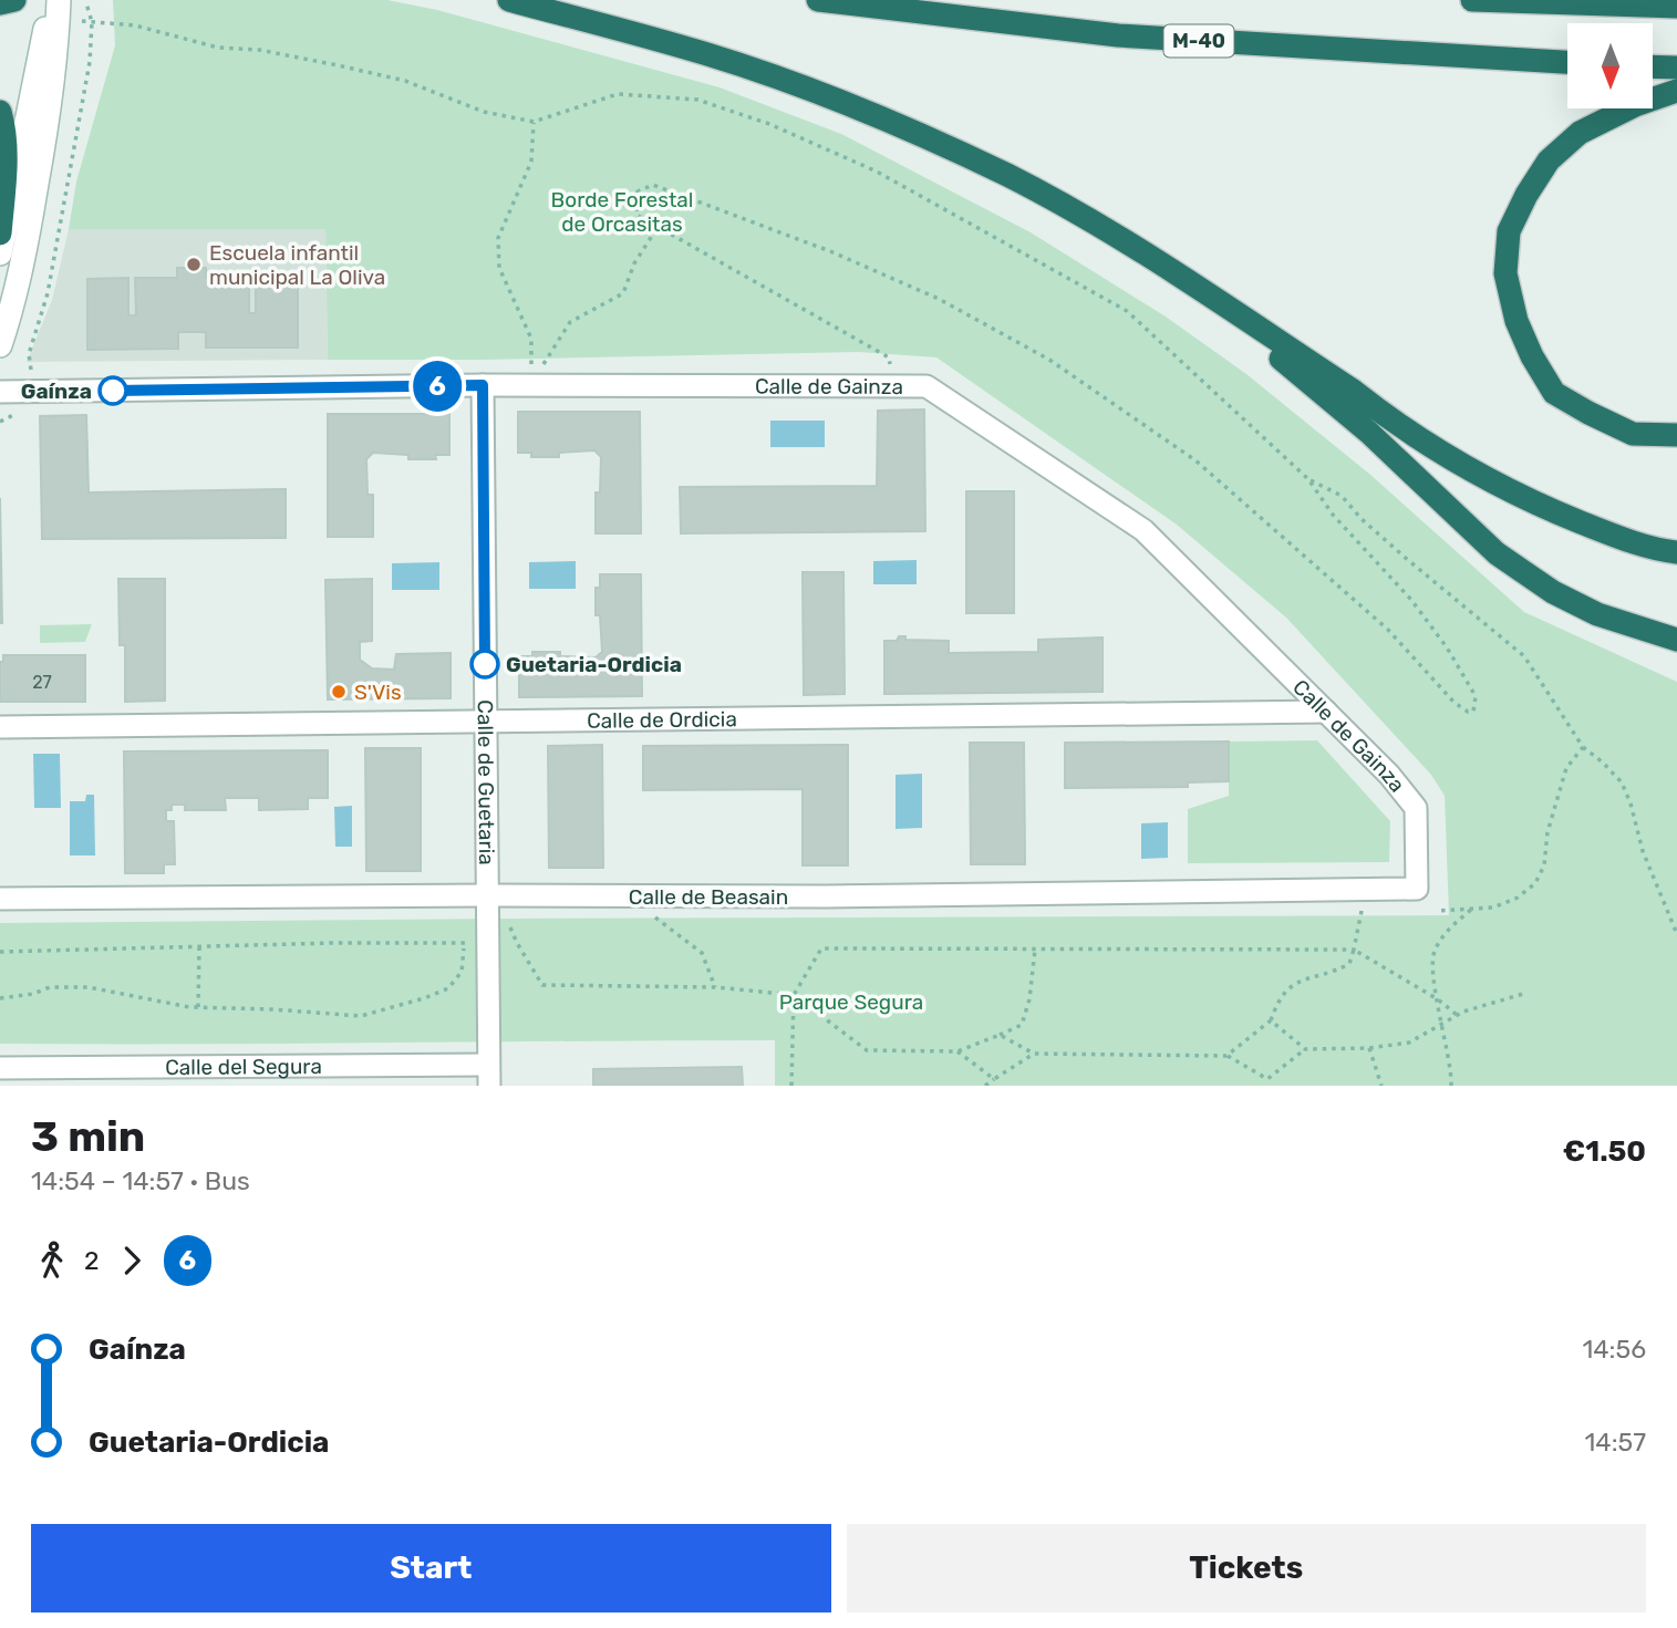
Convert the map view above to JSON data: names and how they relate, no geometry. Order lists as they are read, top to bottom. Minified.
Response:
{"streets":{"highway":["M-40"],"street":["Calle de Gainza","Calle de Ordicia","Calle de Guetaria","Calle de Beasain","Calle del Segura"]},"crossings":[["Calle de Gainza","Calle de Ordicia"],["Calle de Gainza","Calle de Guetaria"],["Calle de Gainza","Calle de Beasain"],["Calle de Ordicia","Calle de Guetaria"],["Calle de Guetaria","Calle de Beasain"],["Calle de Guetaria","Calle del Segura"]],"parks":["Borde Forestal de Orcasitas","Parque Segura"],"places":["Escuela infantil municipal La Oliva","Gaínza","Guetaria-Ordicia","S'Vis"],"lines":["bus line 6"],"house_numbers":["27"],"north":"bottom","page":{"on_map":"6","heading":["3 min","14:54 – 14:57 · Bus","€1.50"],"legs":["2","6"],"list":[{"name":"Gaínza","value":"14:56"},{"name":"Guetaria-Ordicia","value":"14:57"}],"buttons":["Start","Tickets"]}}
